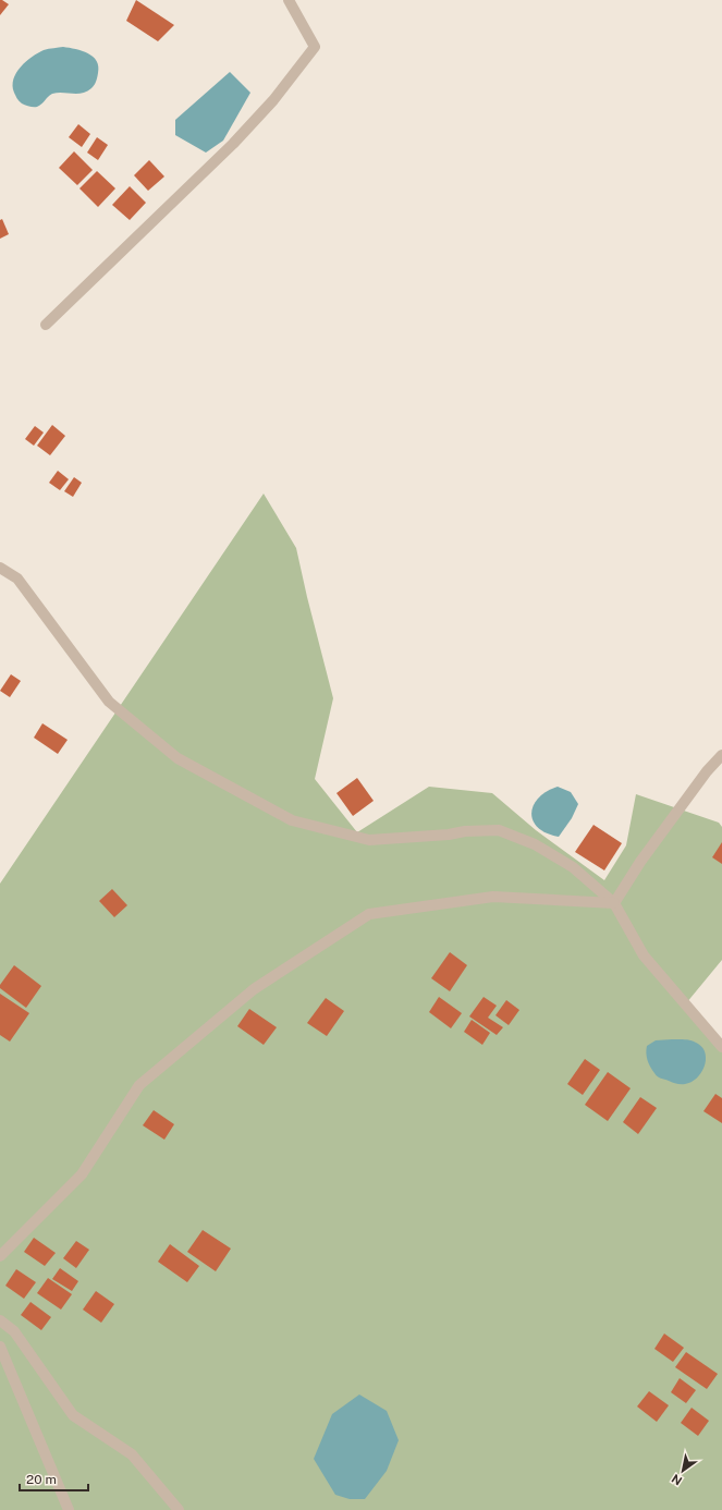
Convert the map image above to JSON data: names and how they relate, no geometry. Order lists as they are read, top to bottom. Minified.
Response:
{"scale_bar":"20 m","north":"bottom left"}
